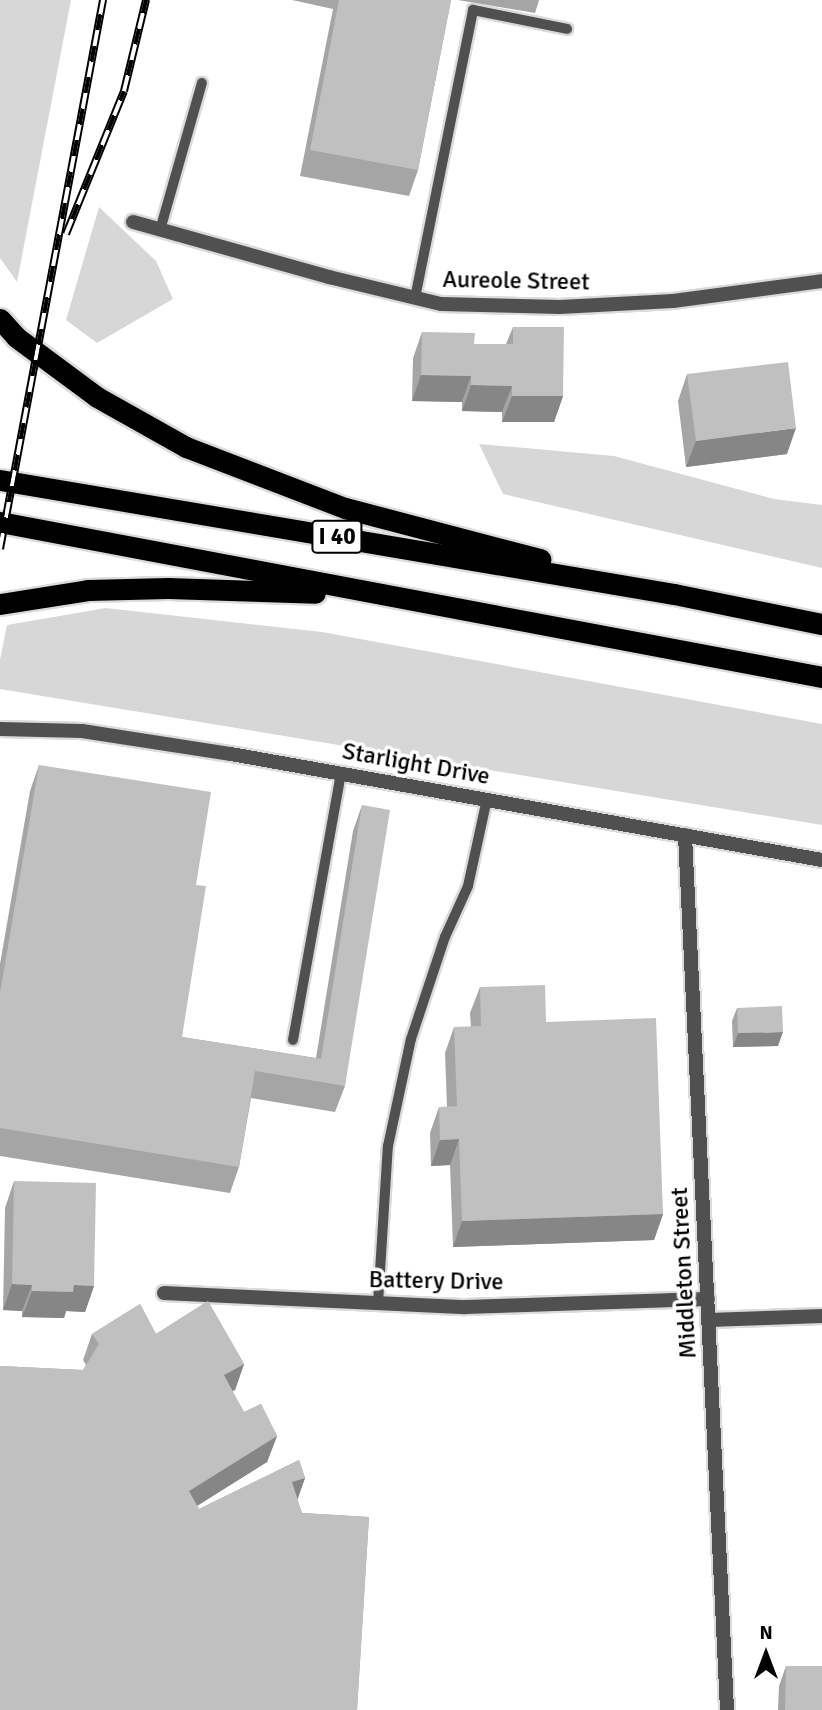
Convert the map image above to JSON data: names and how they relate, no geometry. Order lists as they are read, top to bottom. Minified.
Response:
{"streets":{"highway":["I 40"],"street":["Aureole Street","Starlight Drive","Middleton Street","Battery Drive"]},"crossings":[["Starlight Drive","Middleton Street"],["Middleton Street","Battery Drive"]],"north":"top"}
